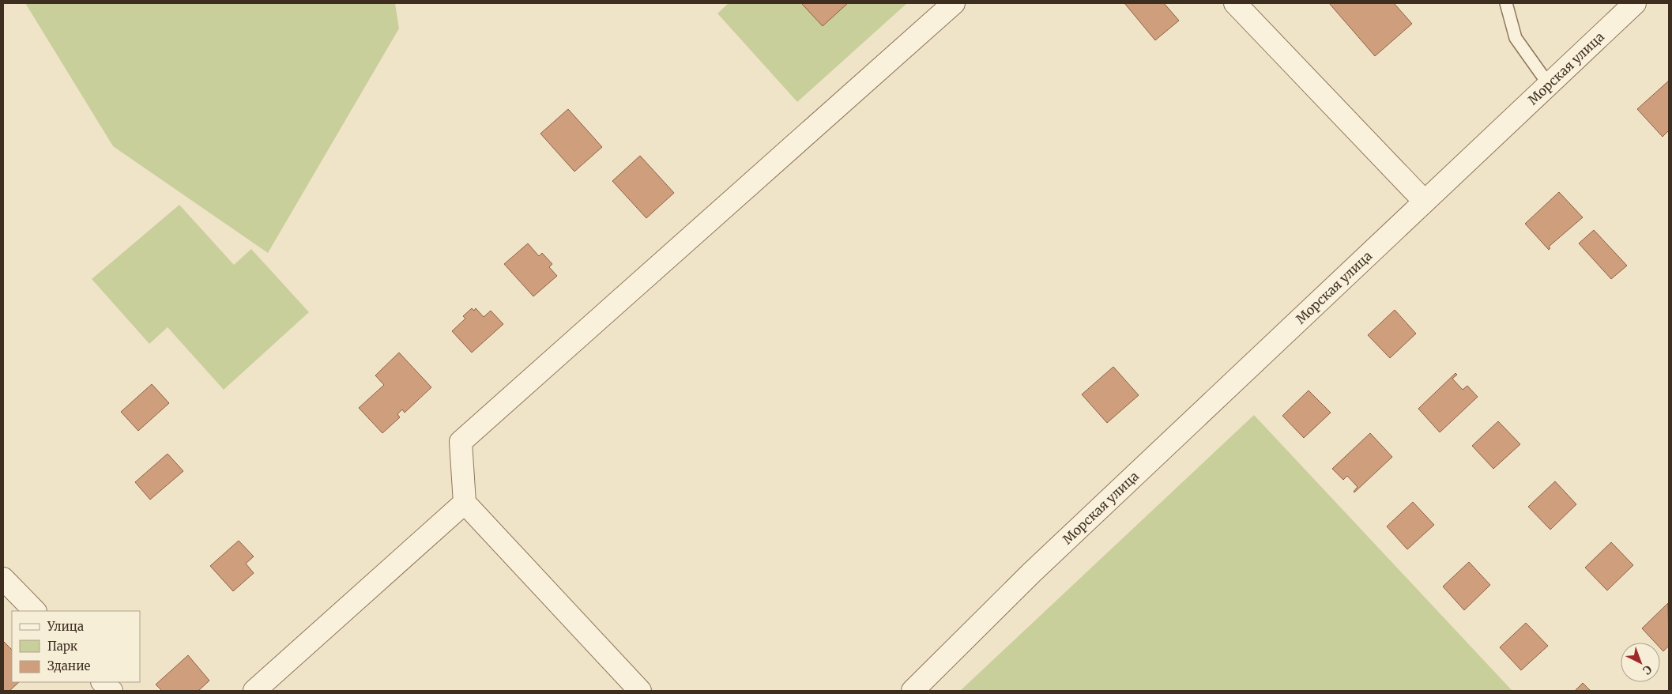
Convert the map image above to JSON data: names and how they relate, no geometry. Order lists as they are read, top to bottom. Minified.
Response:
{"streets":{"street":["Морская улица"]},"legend":["Улица","Парк","Здание"],"north":"bottom right"}
